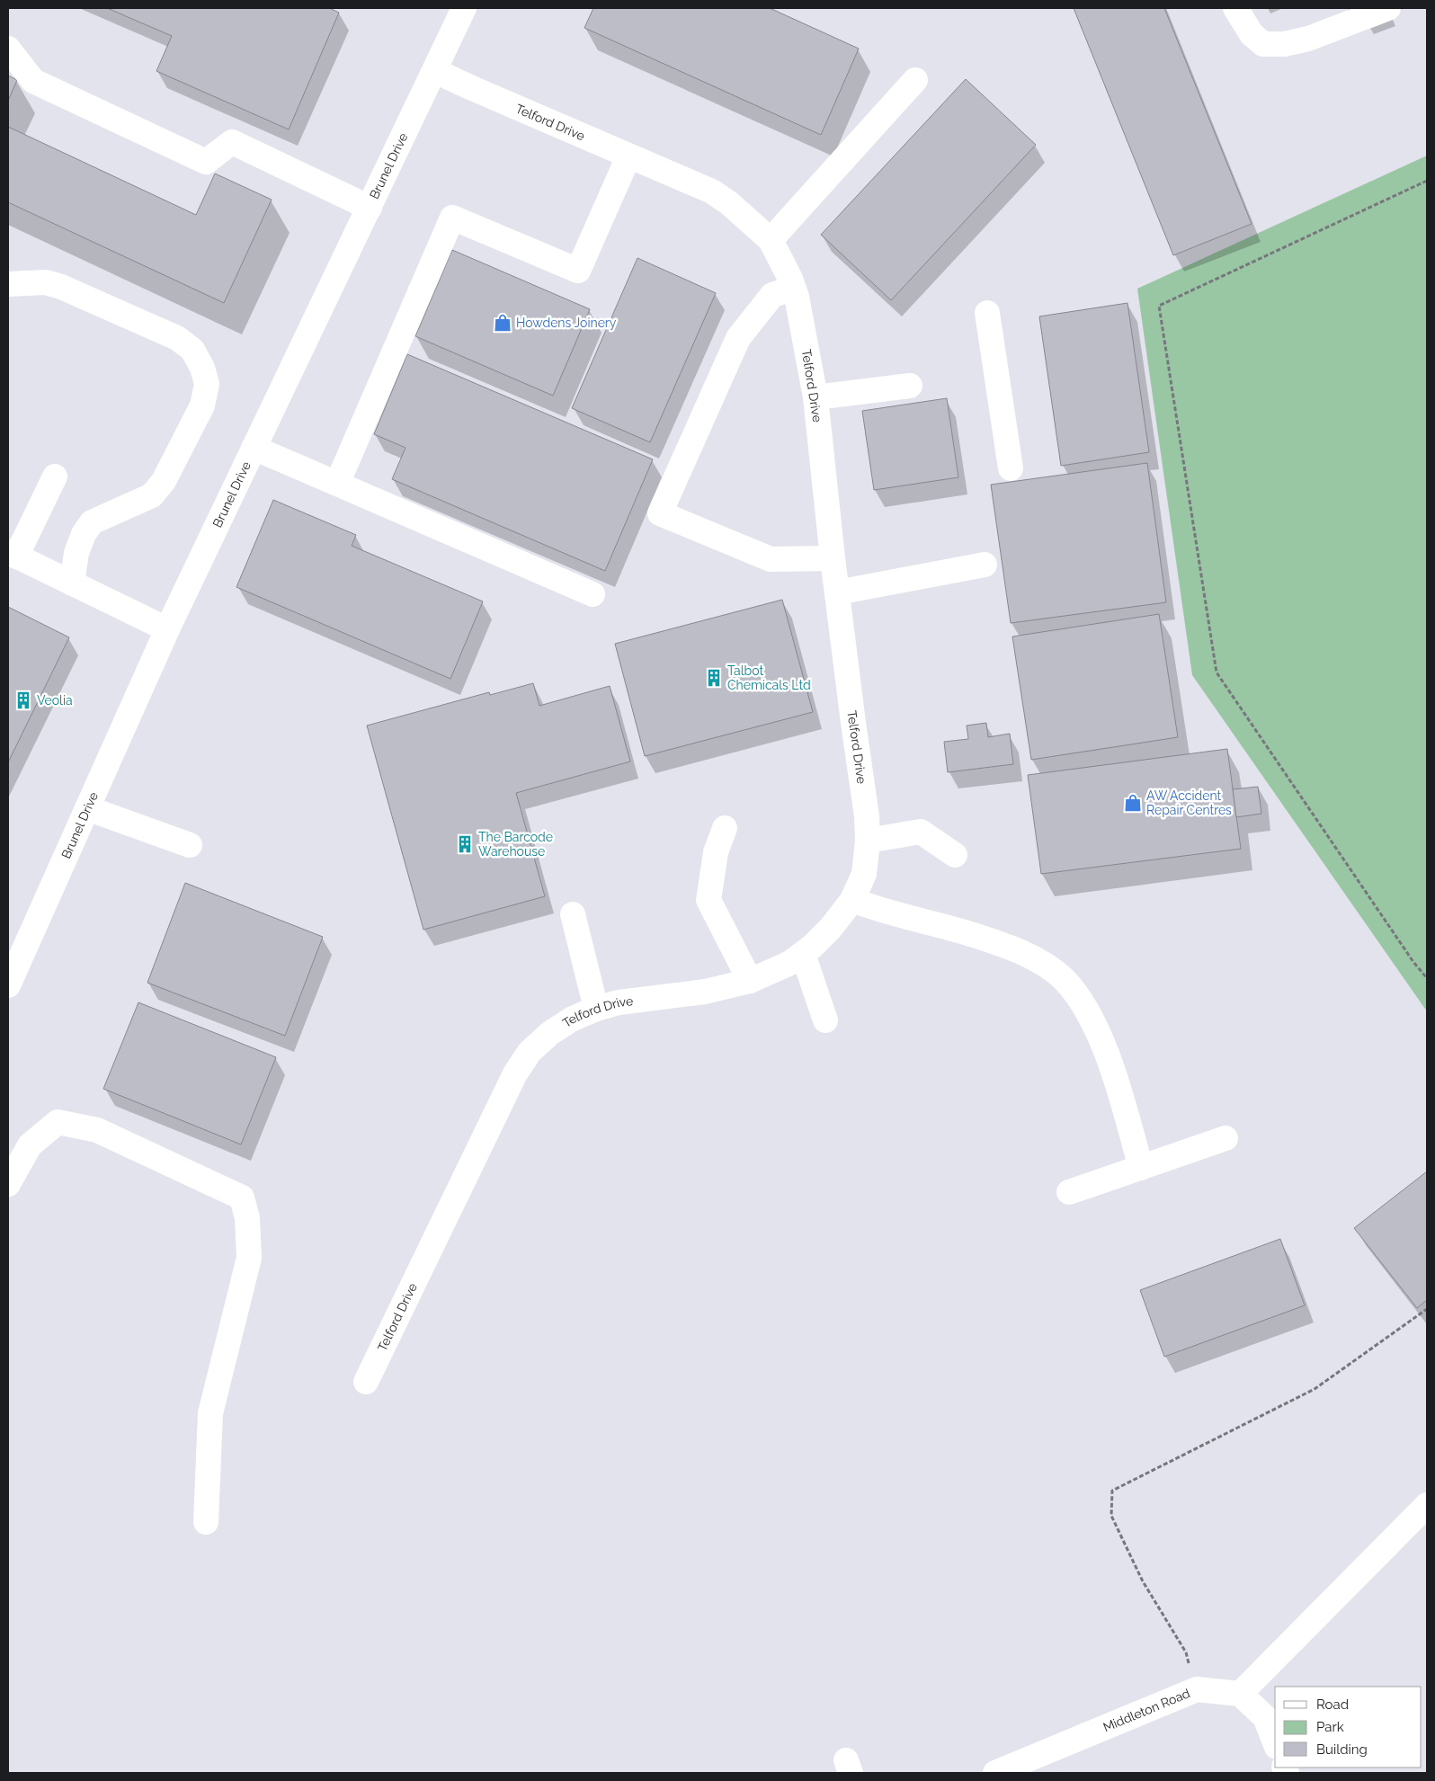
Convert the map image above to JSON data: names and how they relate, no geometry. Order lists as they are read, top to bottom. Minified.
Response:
{"streets":{"street":["Telford Drive","Brunel Drive","Middleton Road"]},"crossings":[["Telford Drive","Brunel Drive"]],"places":{"shop":["Howdens Joinery","AW Accident Repair Centres"],"building":["Talbot Chemicals Ltd","Veolia","The Barcode Warehouse"]},"legend":["Road","Park","Building"]}
